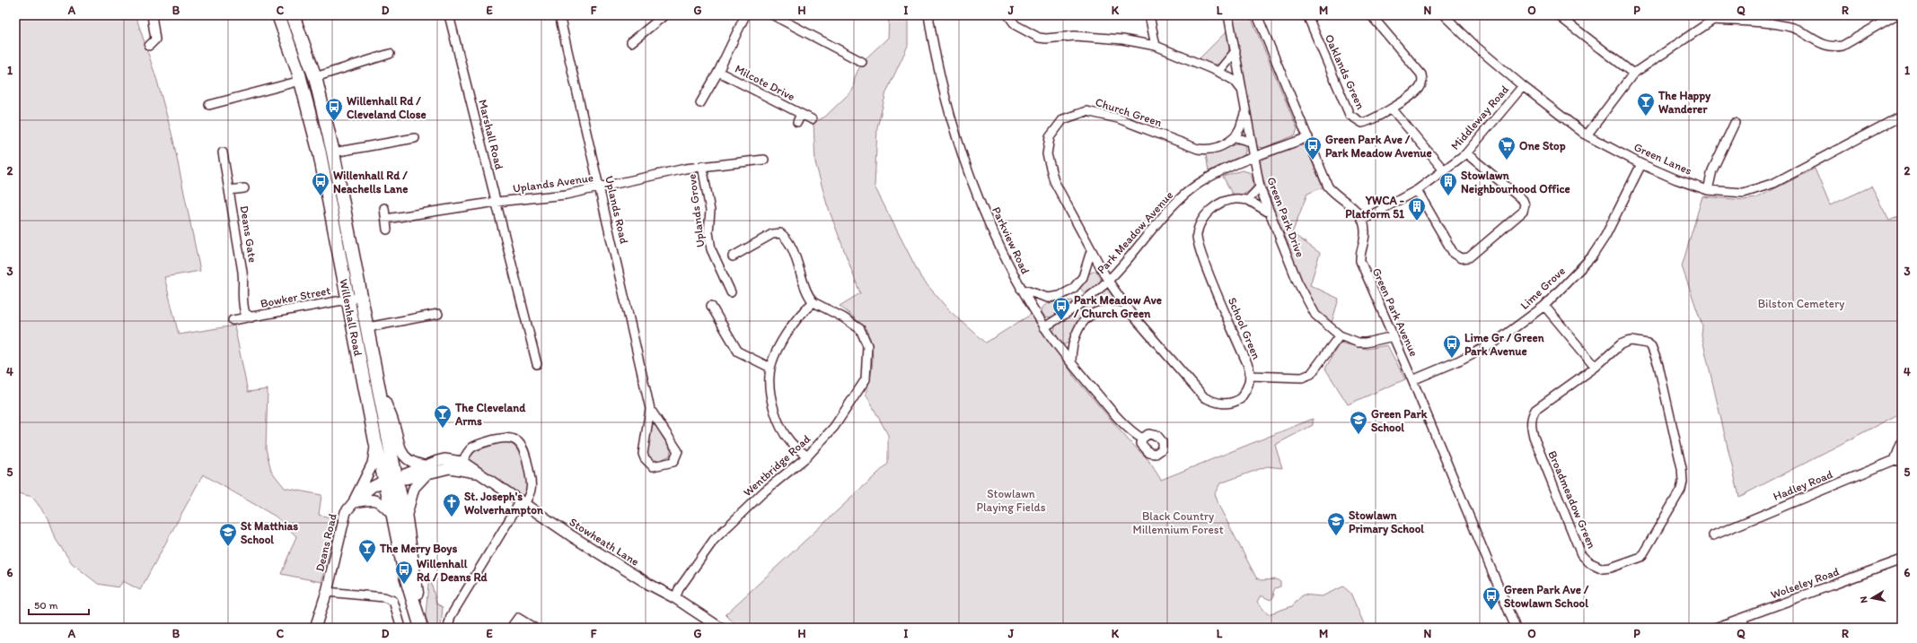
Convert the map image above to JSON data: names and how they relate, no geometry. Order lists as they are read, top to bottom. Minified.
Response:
{"streets":{"highway":["Willenhall Road"],"street":["Oaklands Green","Milcote Drive","Church Green","Middleway Road","Marshall Road","Green Lanes","Uplands Avenue","Uplands Road","Uplands Grove","Green Park Drive","Park Meadow Avenue","Deans Gate","Parkview Road","Lime Grove","Bowker Street","Green Park Avenue","School Green","Wentbridge Road","Hadley Road","Broadmeadow Green","Stowheath Lane","Deans Road","Wolseley Road"]},"crossings":[["Church Green","Park Meadow Avenue"],["Church Green","School Green"],["Middleway Road","Green Lanes"],["Middleway Road","Green Park Avenue"],["Marshall Road","Uplands Avenue"],["Green Lanes","Lime Grove"],["Uplands Avenue","Uplands Road"],["Uplands Avenue","Uplands Grove"],["Green Park Drive","Park Meadow Avenue"],["Green Park Drive","Green Park Avenue"],["Park Meadow Avenue","Parkview Road"],["Park Meadow Avenue","School Green"],["Deans Gate","Bowker Street"],["Lime Grove","Green Park Avenue"],["Bowker Street","Willenhall Road"],["Willenhall Road","Stowheath Lane"],["Willenhall Road","Deans Road"],["Wentbridge Road","Stowheath Lane"],["Stowheath Lane","Deans Road"]],"parks":["Bilston Cemetery","Stowlawn Playing Fields","Black Country Millennium Forest"],"places":{"bar":["The Happy Wanderer","The Cleveland Arms","The Merry Boys"],"bus stop":["Willenhall Rd / Cleveland Close","Green Park Ave / Park Meadow Avenue","Willenhall Rd / Neachells Lane","Park Meadow Ave / Church Green","Lime Gr / Green Park Avenue","Willenhall Rd / Deans Rd","Green Park Ave / Stowlawn School"],"supermarket":["One Stop"],"building":["Stowlawn Neighbourhood Office","YWCA - Platform 51"],"school or university":["Green Park School","Stowlawn Primary School","St Matthias School"],"church":["St. Joseph's Wolverhampton"]},"scale_bar":"50 m","north":"left","grid":{"columns":["A","B","C","D","E","F","G","H","I","J","K","L","M","N","O","P","Q","R"],"rows":["1","2","3","4","5","6"]}}
